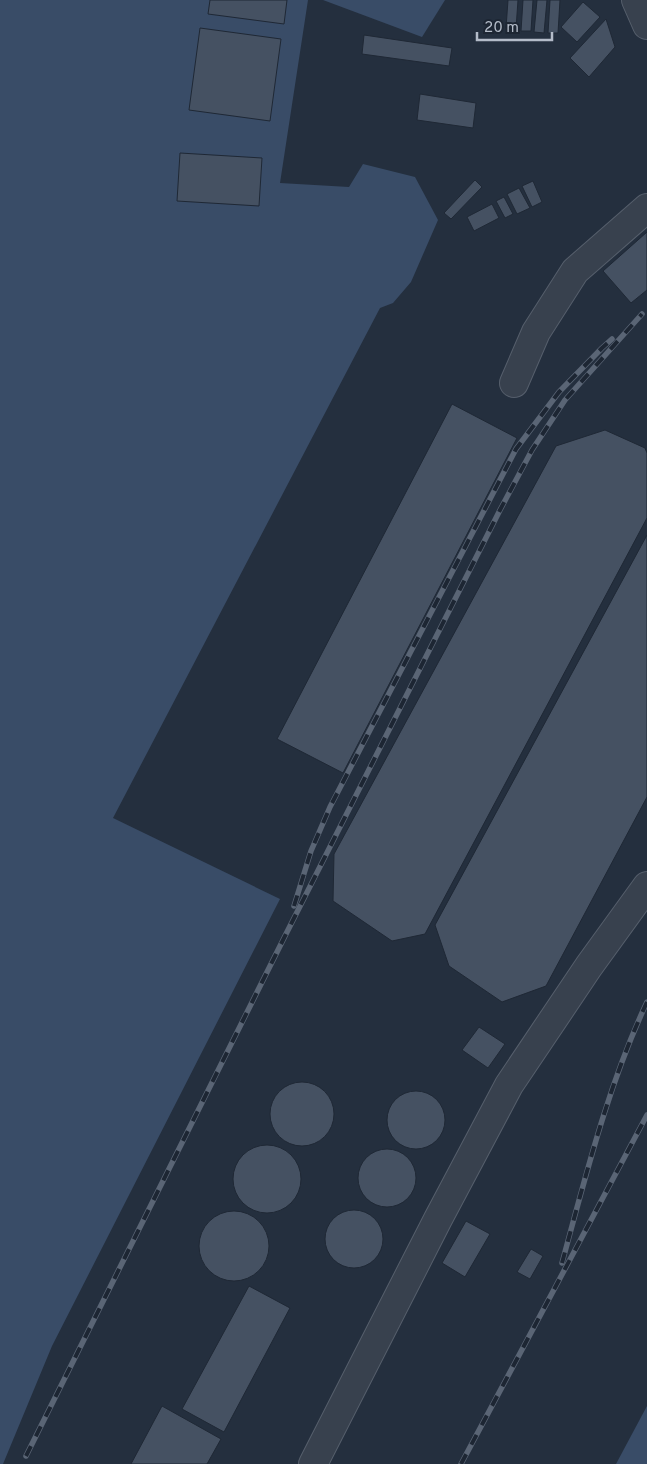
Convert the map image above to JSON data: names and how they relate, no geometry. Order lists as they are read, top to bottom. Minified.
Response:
{"scale_bar":"20 m"}
